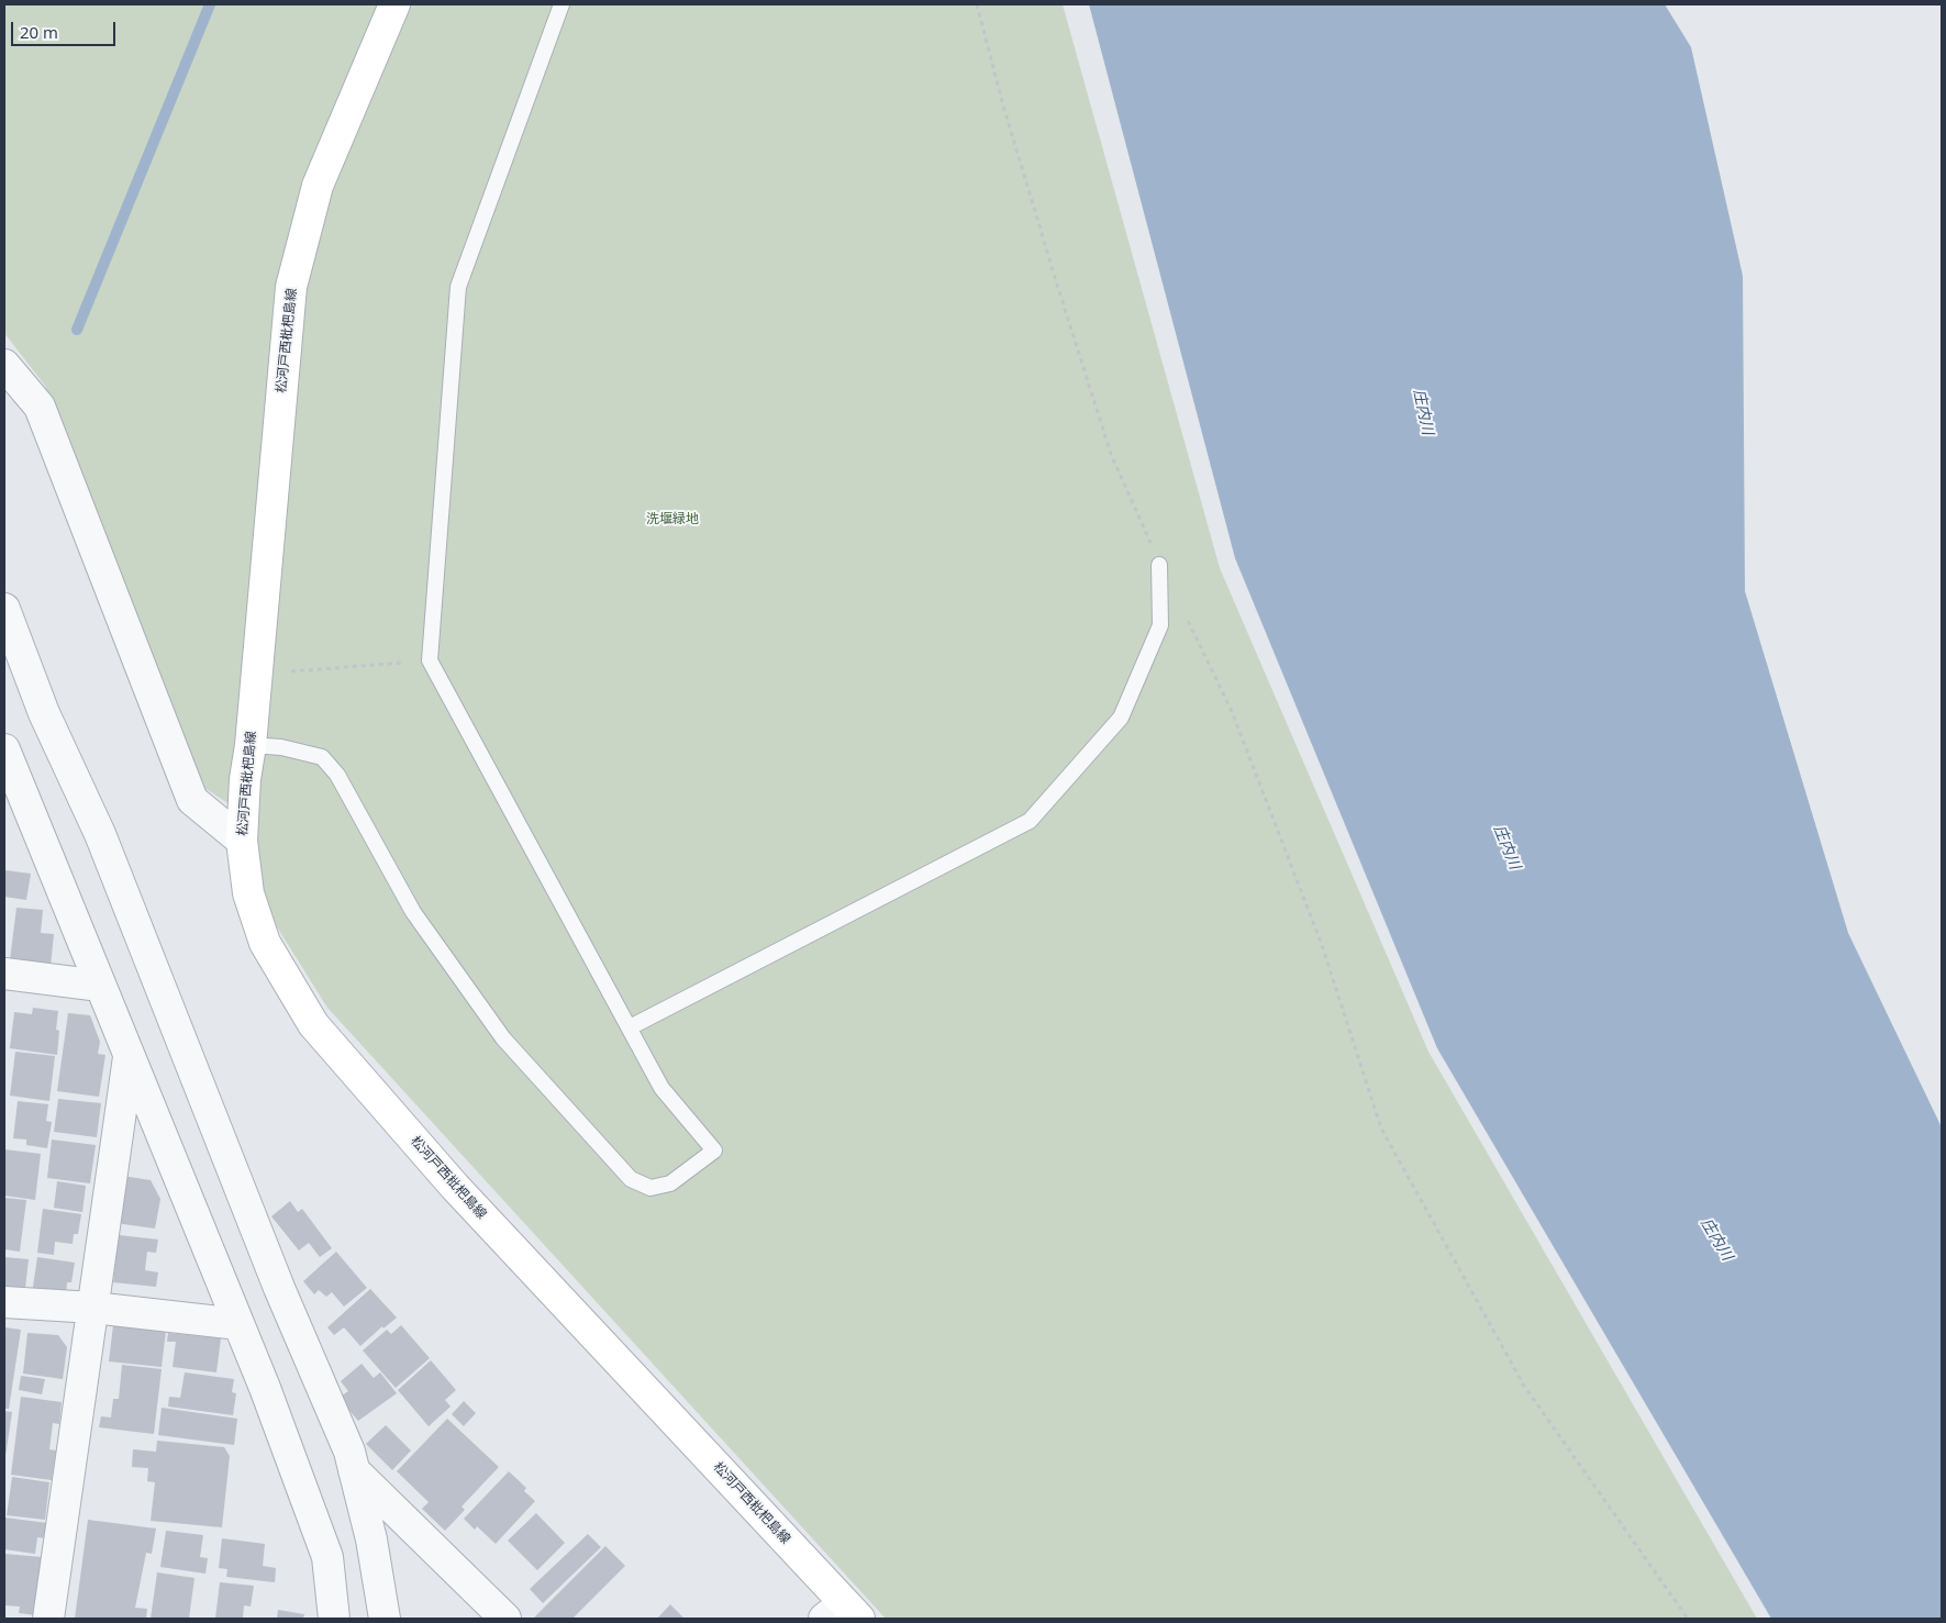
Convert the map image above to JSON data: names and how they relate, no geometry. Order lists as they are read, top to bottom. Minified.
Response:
{"streets":{"main road":["松河戸西枇杷島線"]},"water":["庄内川"],"parks":["洗堰緑地"],"scale_bar":"20 m"}
